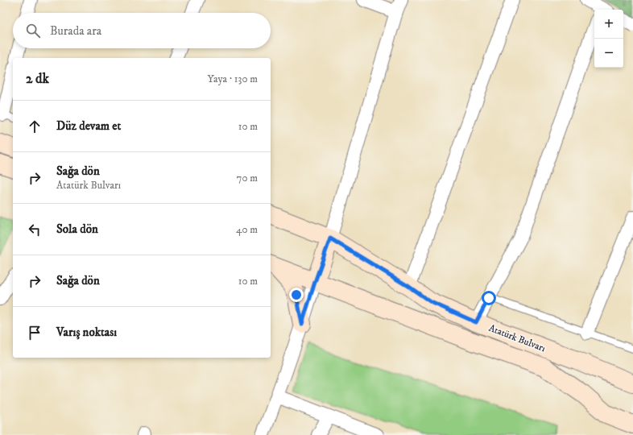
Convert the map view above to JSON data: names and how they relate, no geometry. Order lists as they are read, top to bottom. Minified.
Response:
{"streets":{"main road":["Atatürk Bulvarı"]},"page":{"map_buttons":["+","−"],"search":"Burada ara","heading":["2 dk","Yaya · 130 m"],"list":[["Düz devam et","10 m"],["Sağa dön","Atatürk Bulvarı","70 m"],["Sola dön","40 m"],["Sağa dön","10 m"],"Varış noktası"]}}
